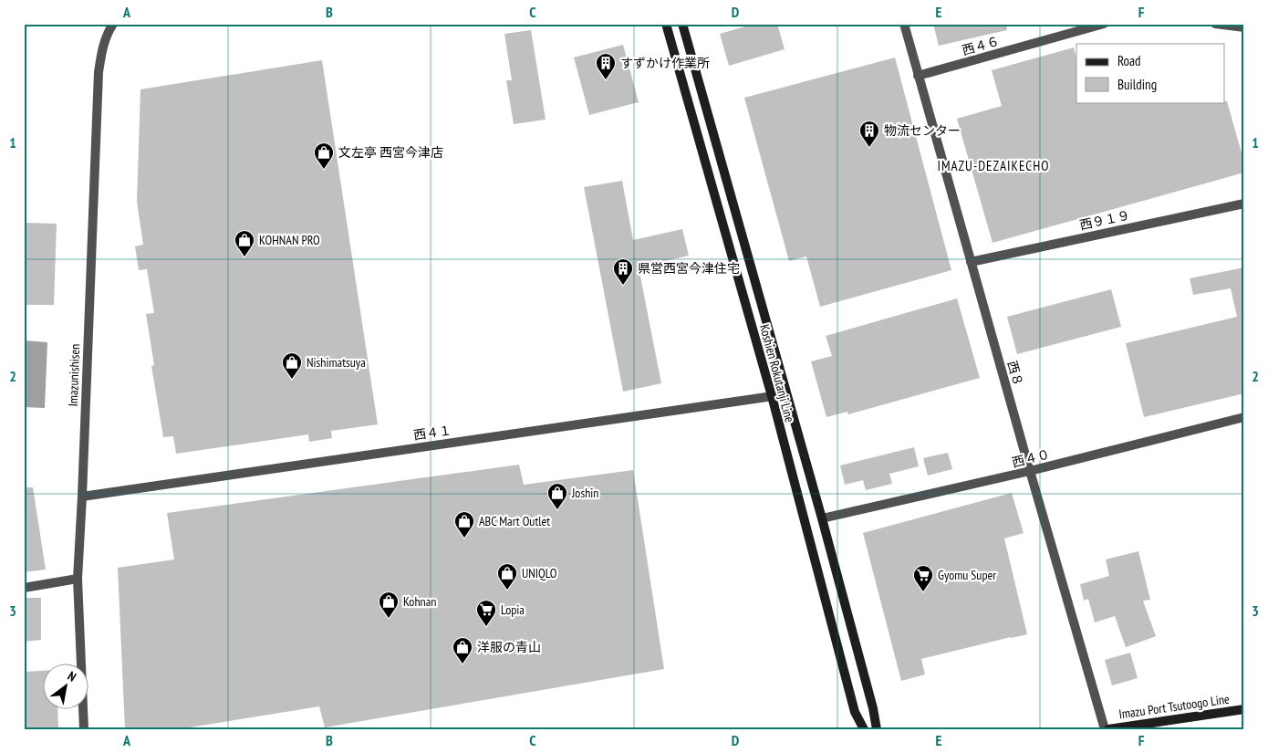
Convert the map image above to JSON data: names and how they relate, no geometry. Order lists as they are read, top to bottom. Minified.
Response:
{"streets":{"main road":["Koshien Rokutanji Line","Imazu Port Tsutoogo Line"],"street":["西４６","西９１９","西８","Imazunishisen","西４１","西４０"]},"crossings":[["西４６","西８"],["西９１９","西８"],["Koshien Rokutanji Line","西４１"],["Koshien Rokutanji Line","西４０"],["西８","西４０"],["西８","Imazu Port Tsutoogo Line"],["Imazunishisen","西４１"]],"districts":["IMAZU-DEZAIKECHO"],"places":{"building":["すずかけ作業所","物流センター","県営西宮今津住宅"],"shop":["文左亭 西宮今津店","KOHNAN PRO","Nishimatsuya","Joshin","ABC Mart Outlet","UNIQLO","Kohnan","洋服の青山"],"supermarket":["Gyomu Super","Lopia"]},"legend":["Road","Building"],"north":"top right","grid":{"columns":["A","B","C","D","E","F"],"rows":["1","2","3"]}}
